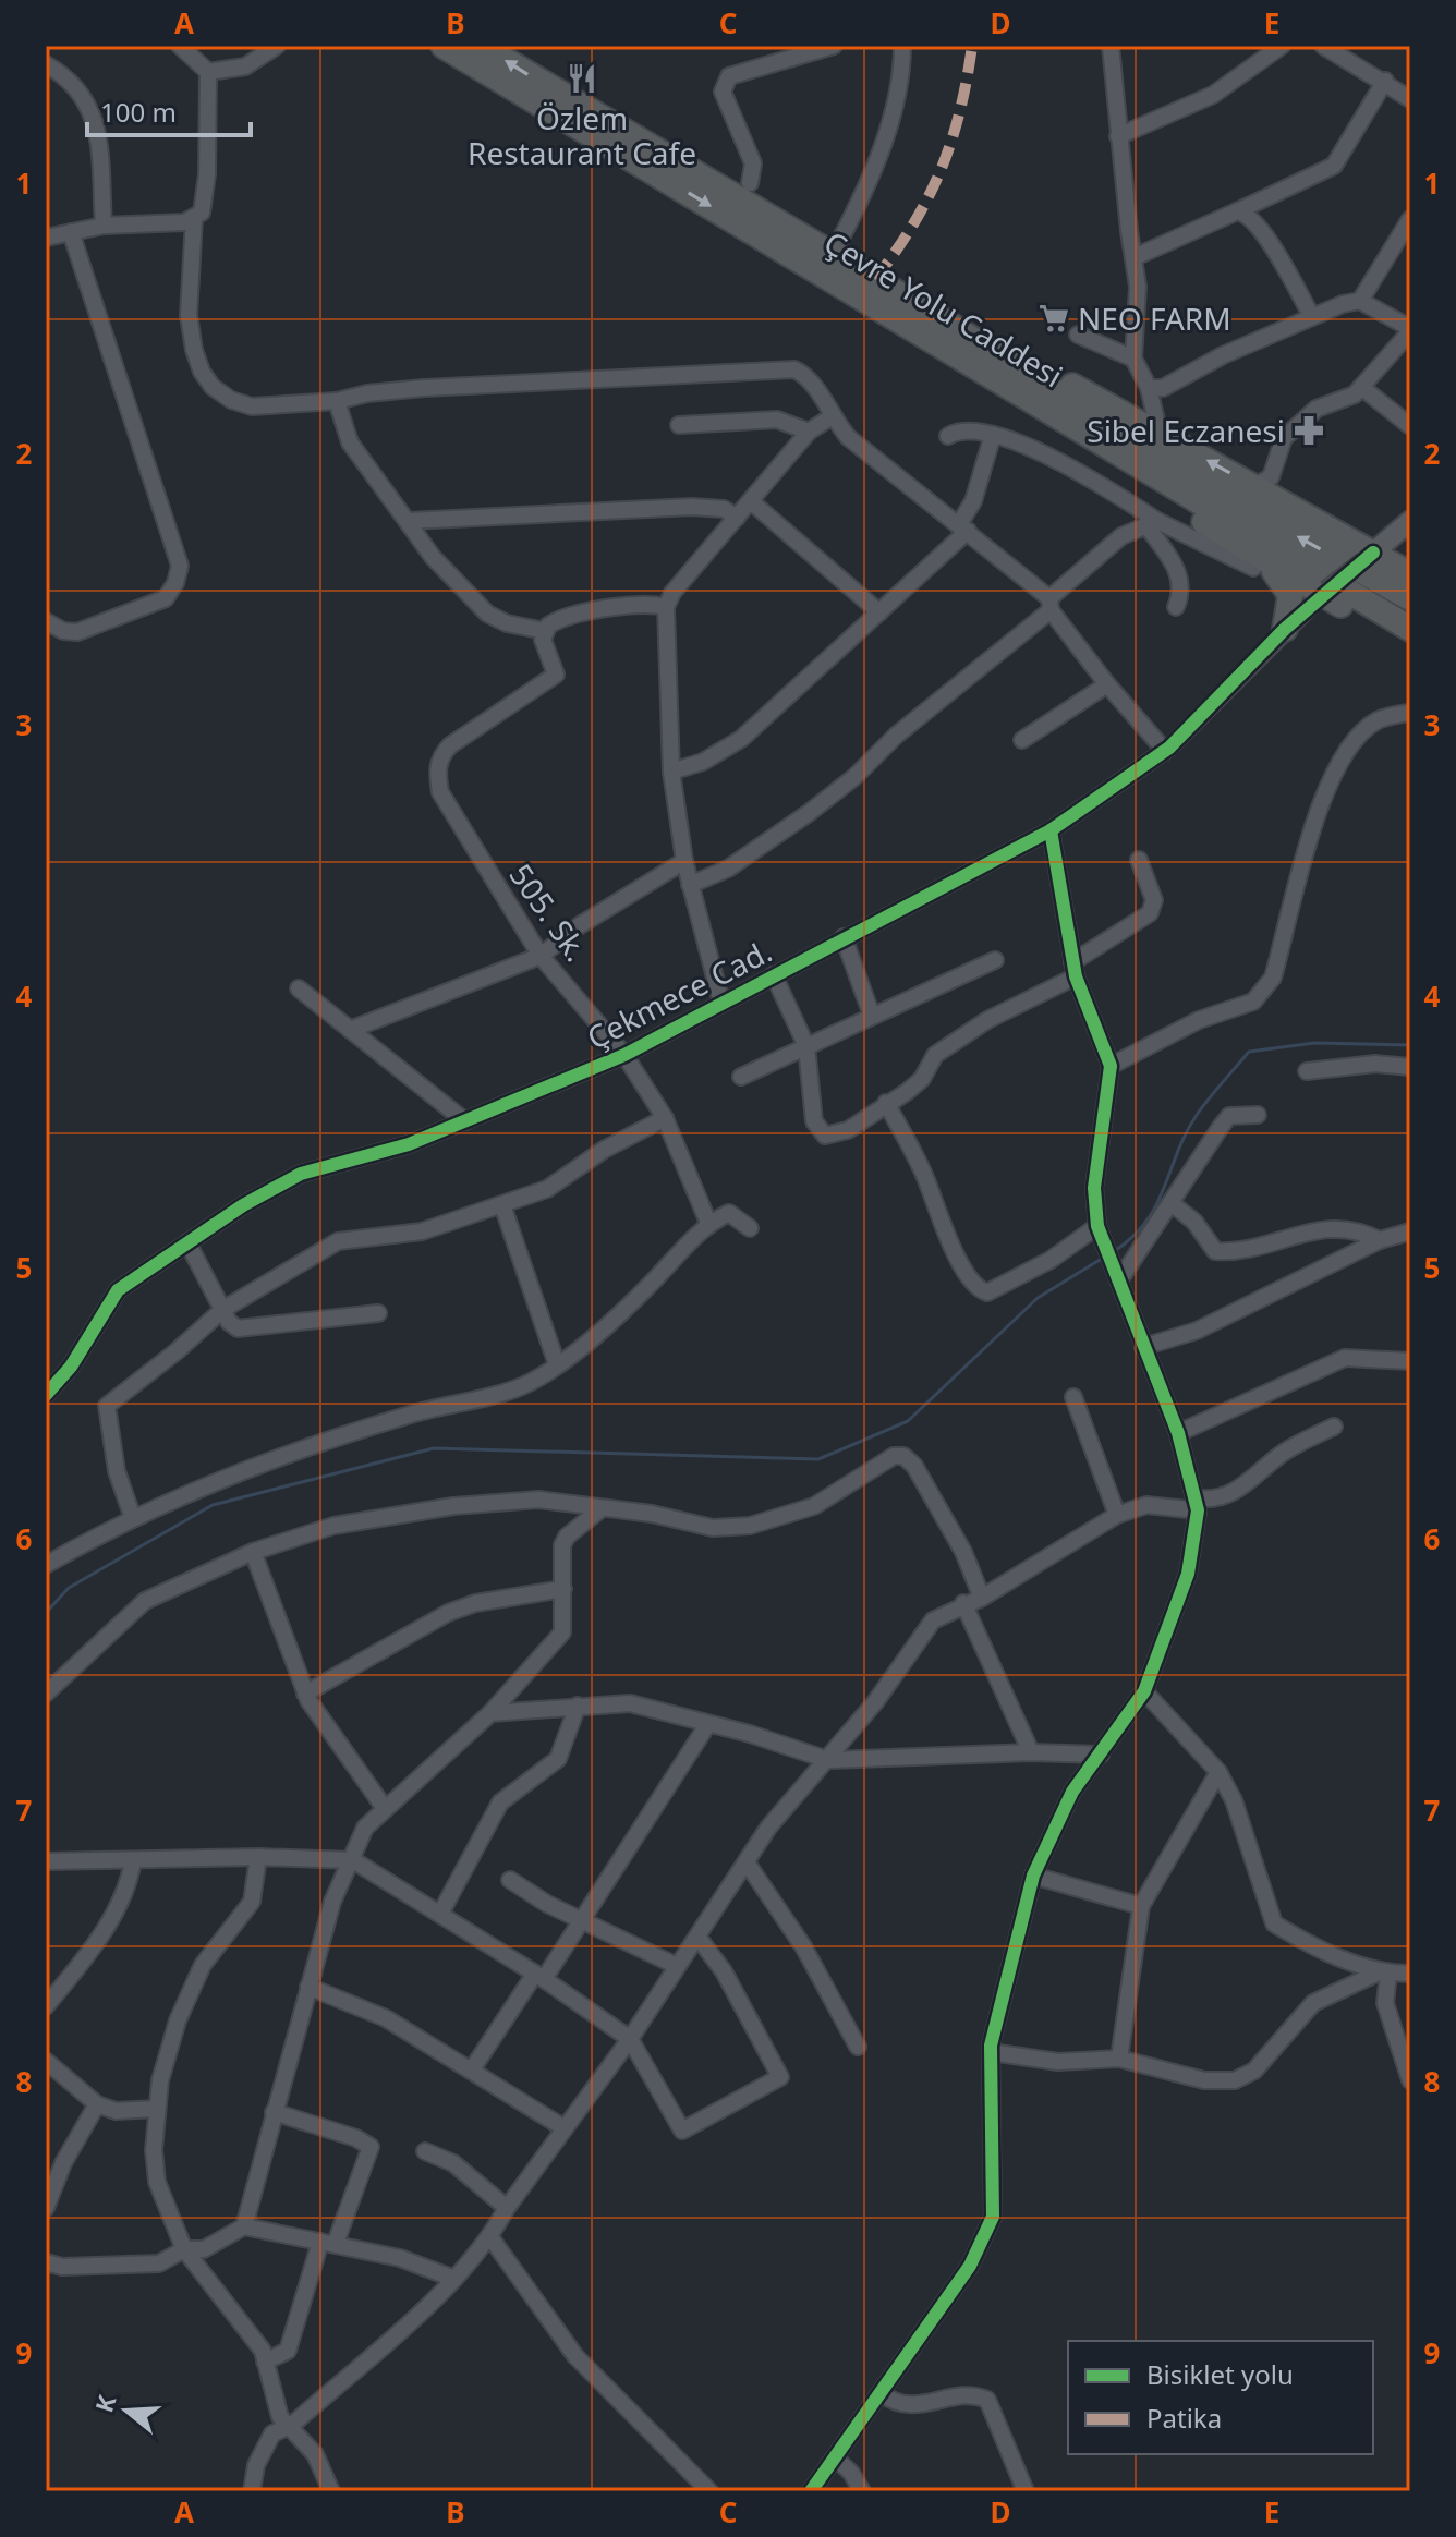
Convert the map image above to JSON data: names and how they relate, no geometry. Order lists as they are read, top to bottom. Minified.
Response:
{"streets":{"highway":["Çevre Yolu Caddesi"],"street":["505. Sk.","Çekmece Cad."]},"crossings":[["505. Sk.","Çekmece Cad."]],"places":{"restaurant":["Özlem Restaurant Cafe"],"supermarket":["NEO FARM"],"pharmacy":["Sibel Eczanesi"]},"legend":["Bisiklet yolu","Patika"],"scale_bar":"100 m","north":"left","grid":{"columns":["A","B","C","D","E"],"rows":["1","2","3","4","5","6","7","8","9"]}}
